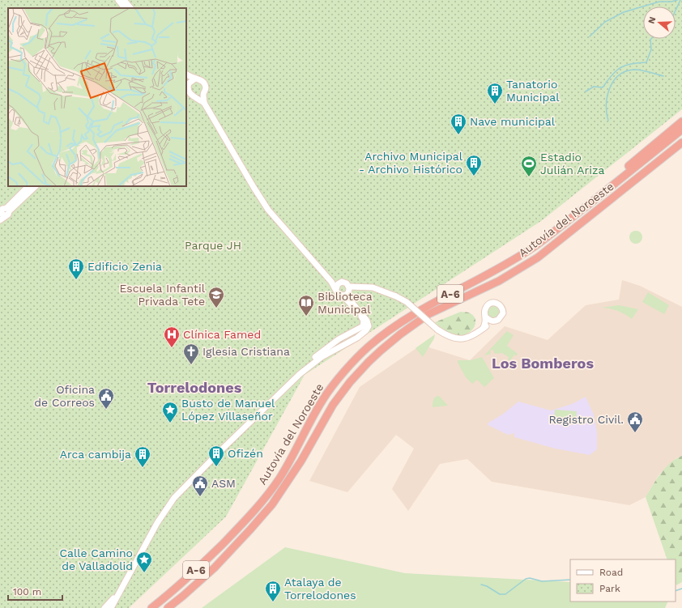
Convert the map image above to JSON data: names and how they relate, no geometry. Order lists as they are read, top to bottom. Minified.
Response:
{"streets":{"highway":["Autovía del Noroeste","A-6"]},"districts":["Los Bomberos","Torrelodones"],"parks":["Parque JH"],"places":{"building":["Tanatorio Municipal","Nave municipal","Archivo Municipal - Archivo Histórico","Edificio Zenia","Ofizén","Arca cambija","Atalaya de Torrelodones"],"sports":["Estadio Julián Ariza"],"school or university":["Escuela Infantil Privada Tete"],"library":["Biblioteca Municipal"],"hospital":["Clínica Famed"],"church":["Iglesia Cristiana"],"public building":["Oficina de Correos","Registro Civil.","ASM"],"place":["Busto de Manuel López Villaseñor","Calle Camino de Valladolid"]},"legend":["Road","Park"],"scale_bar":"100 m","north":"left"}
